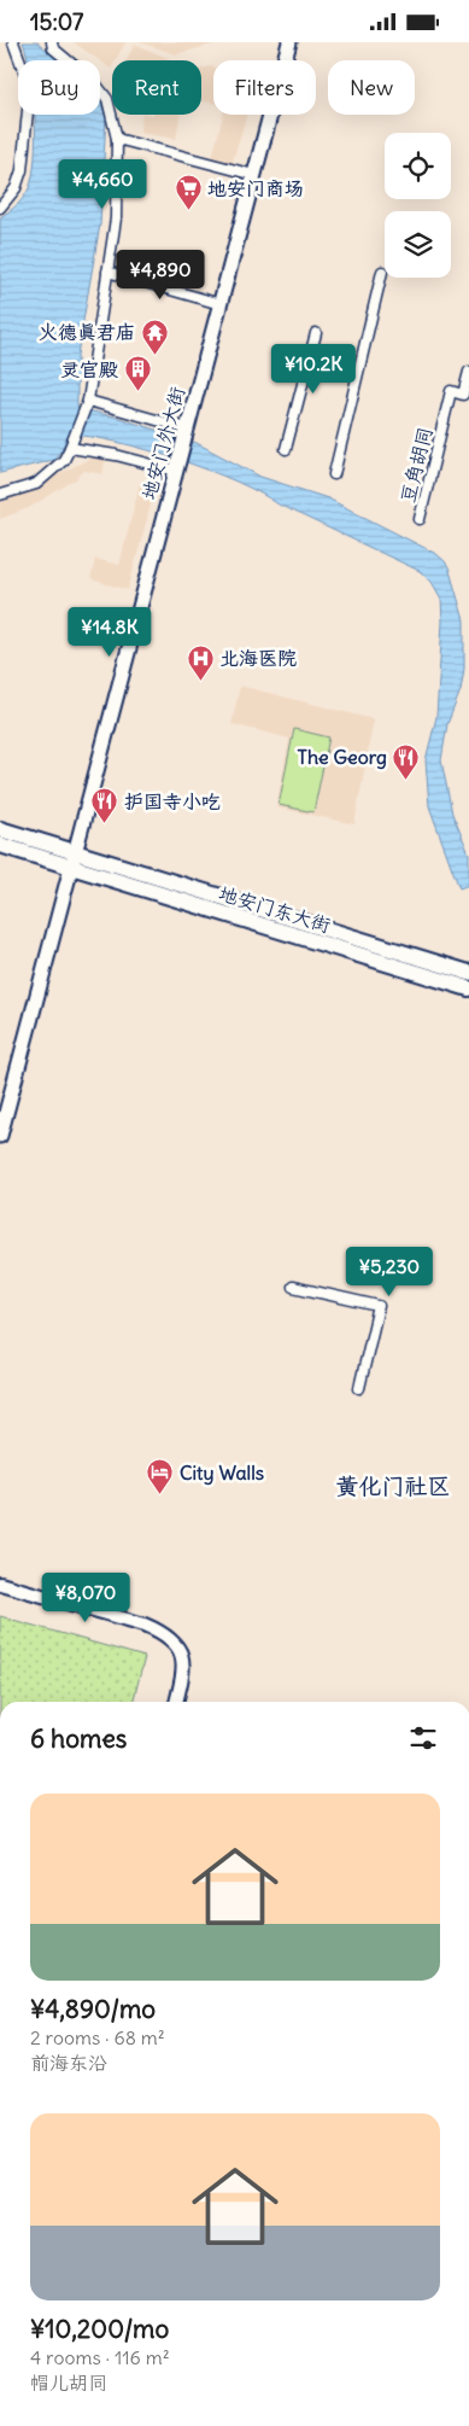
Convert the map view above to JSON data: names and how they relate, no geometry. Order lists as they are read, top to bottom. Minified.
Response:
{"streets":{"main road":["地安门外大街","地安门东大街"],"street":["豆角胡同"]},"crossings":[["地安门外大街","地安门东大街"]],"districts":["黄化门社区"],"places":{"supermarket":["地安门商场"],"temple":["火德真君庙"],"building":["灵官殿"],"hospital":["北海医院"],"restaurant":["The Georg","护国寺小吃"],"hotel":["City Walls"]},"page":{"status":"15:07","chip":["Buy","Rent","Filters","New"],"price":["¥4,660","¥4,890","¥10.2K","¥14.8K","¥5,230","¥8,070"],"heading":"6 homes","list":[{"name":"¥4,890/mo","note":"2 rooms · 68 m² · 前海东沿"},{"name":"¥10,200/mo","note":"4 rooms · 116 m² · 帽儿胡同"}]}}
